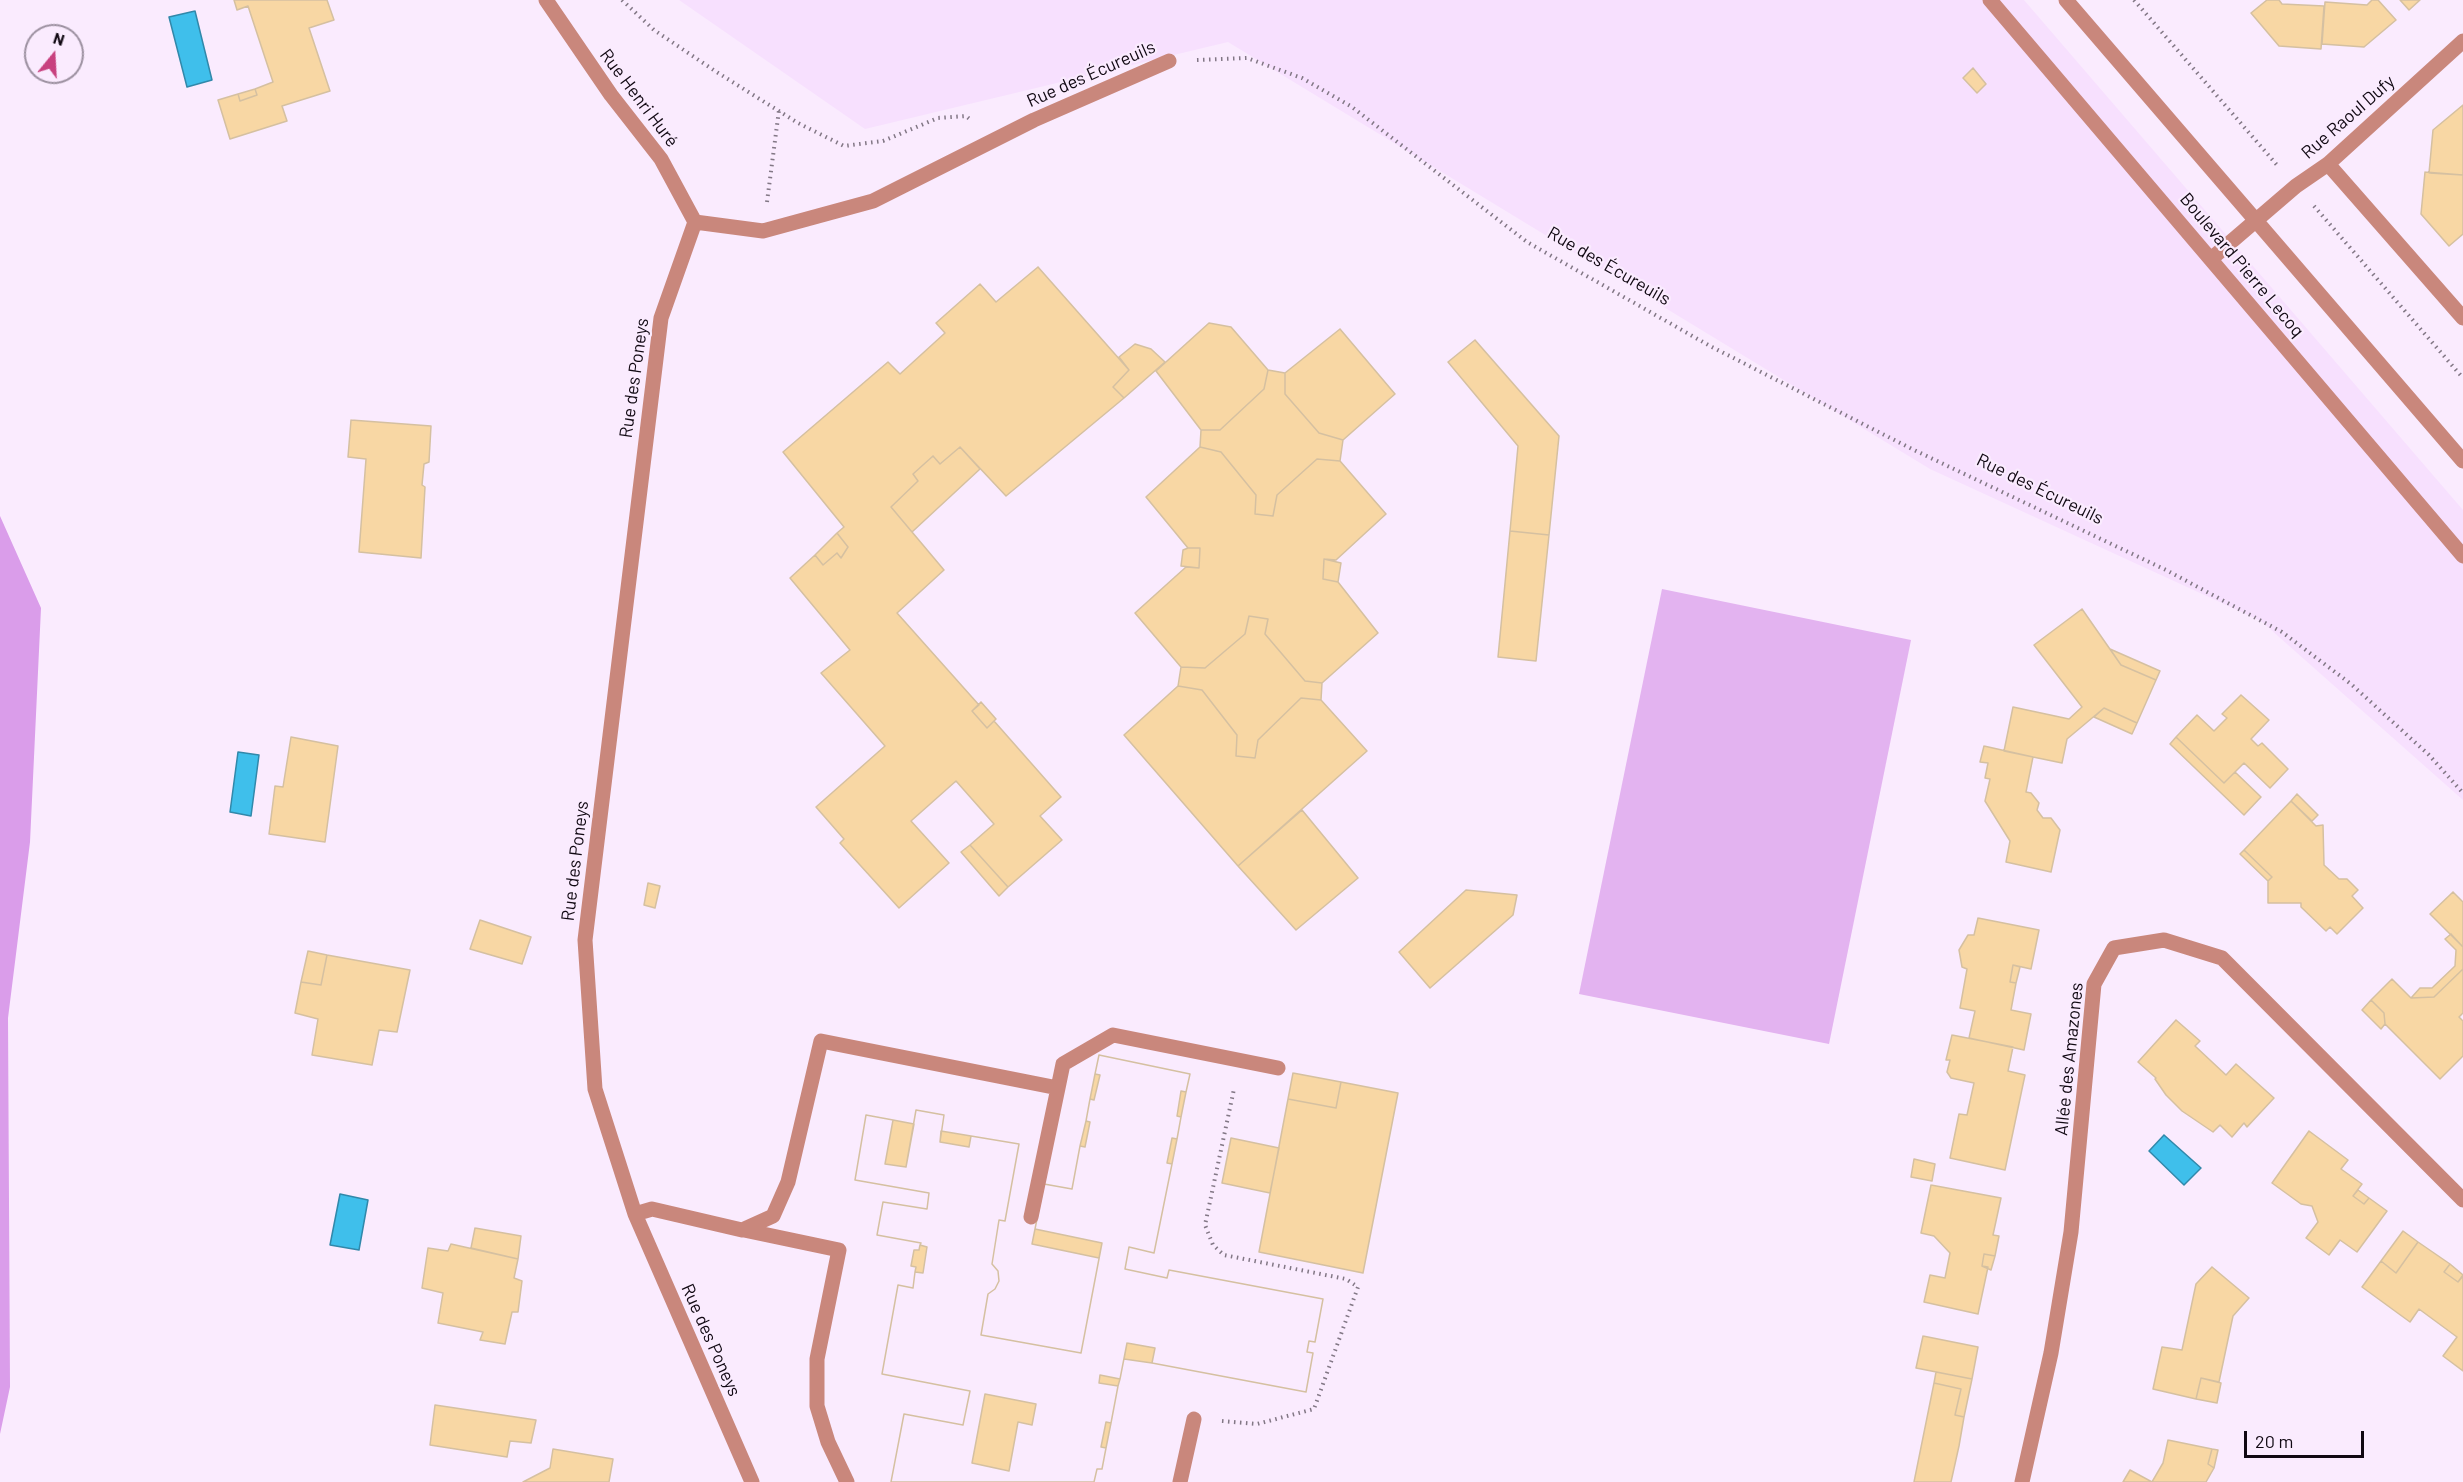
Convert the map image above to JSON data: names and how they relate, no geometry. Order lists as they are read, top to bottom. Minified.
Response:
{"streets":{"street":["Rue des Écureuils","Rue Henri Huré","Rue Raoul Dufy","Boulevard Pierre Lecoq","Rue des Poneys","Allée des Amazones"]},"crossings":[["Rue des Écureuils","Rue Henri Huré"],["Rue des Écureuils","Rue des Poneys"],["Rue Henri Huré","Rue des Poneys"],["Rue Raoul Dufy","Boulevard Pierre Lecoq"]],"scale_bar":"20 m","north":"top"}
